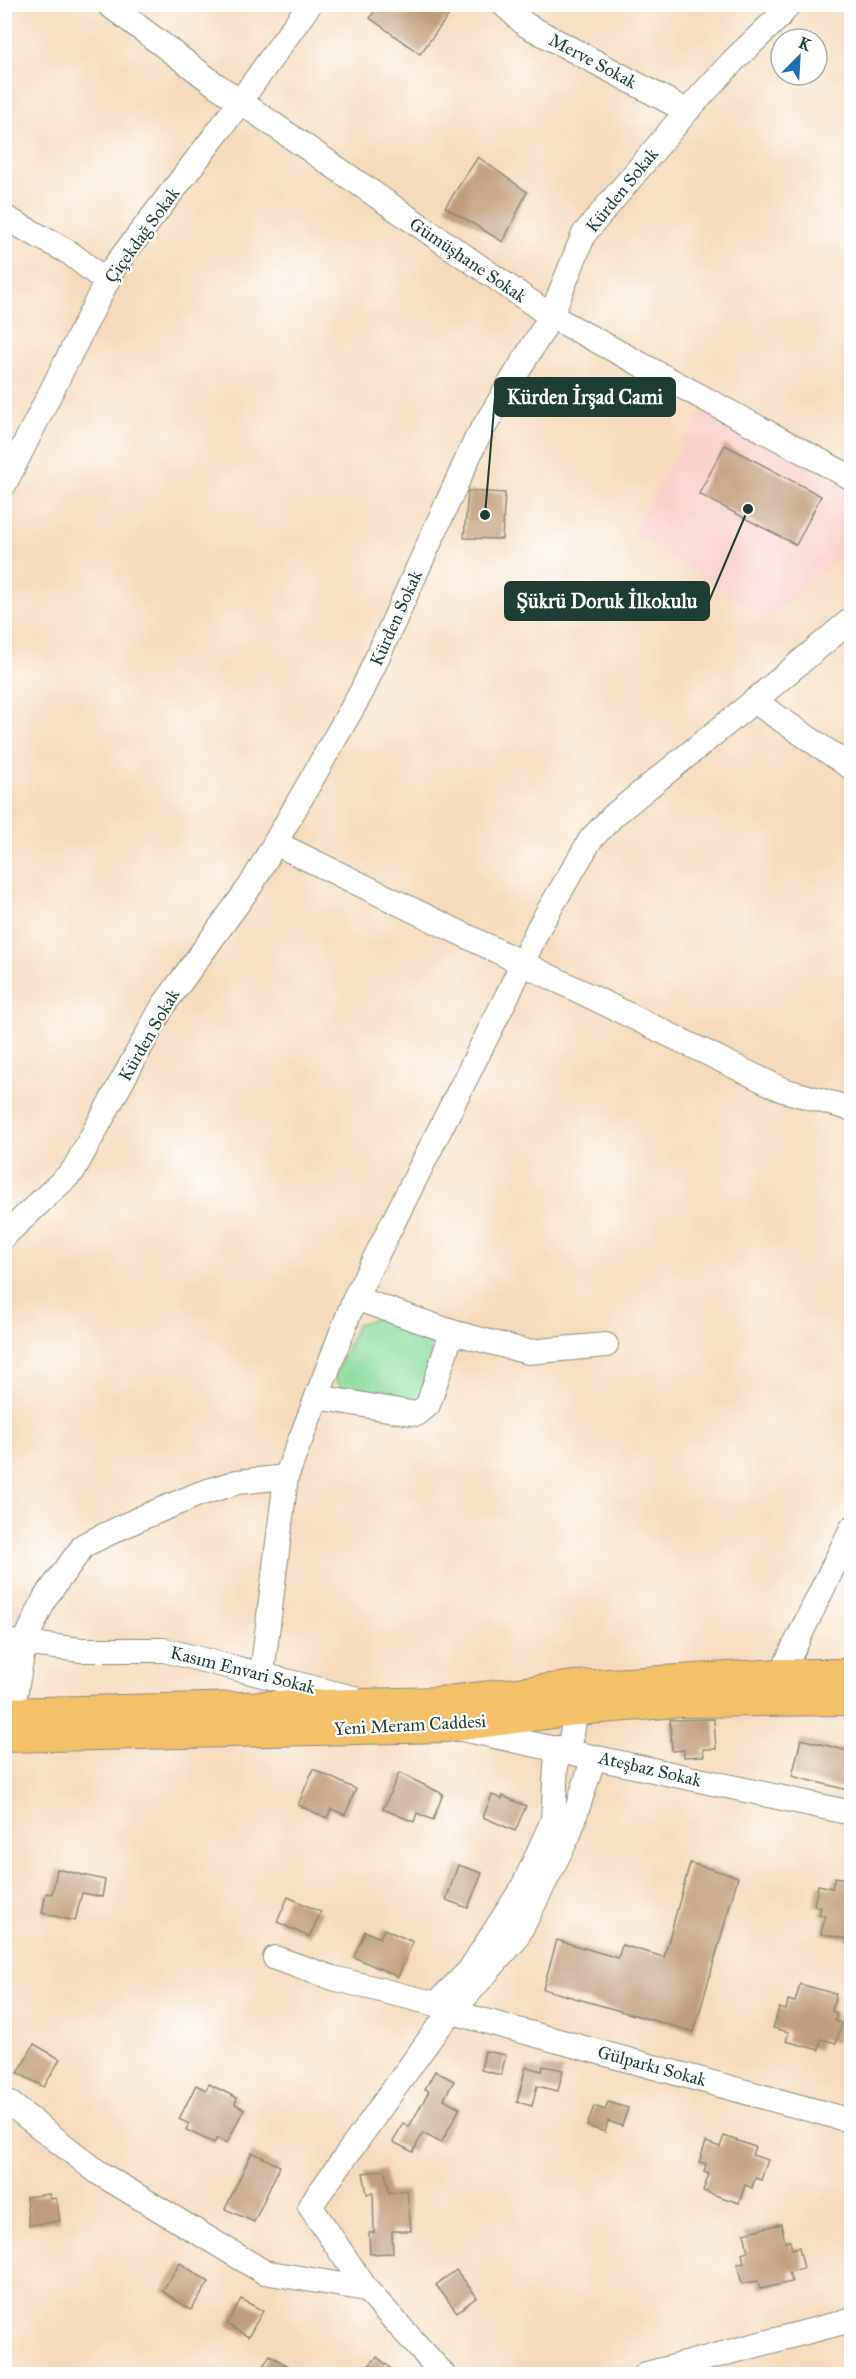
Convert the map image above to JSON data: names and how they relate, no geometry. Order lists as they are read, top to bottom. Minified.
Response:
{"streets":{"main road":["Yeni Meram Caddesi"],"street":["Merve Sokak","Kürden Sokak","Çiçekdağ Sokak","Gümüşhane Sokak","Kasım Envari Sokak","Ateşbaz Sokak","Gülparkı Sokak"]},"crossings":[["Merve Sokak","Kürden Sokak"],["Kürden Sokak","Gümüşhane Sokak"],["Çiçekdağ Sokak","Gümüşhane Sokak"],["Kasım Envari Sokak","Yeni Meram Caddesi"],["Yeni Meram Caddesi","Ateşbaz Sokak"]],"places":["Şükrü Doruk İlkokulu","Kürden İrşad Cami"],"north":"top right"}
